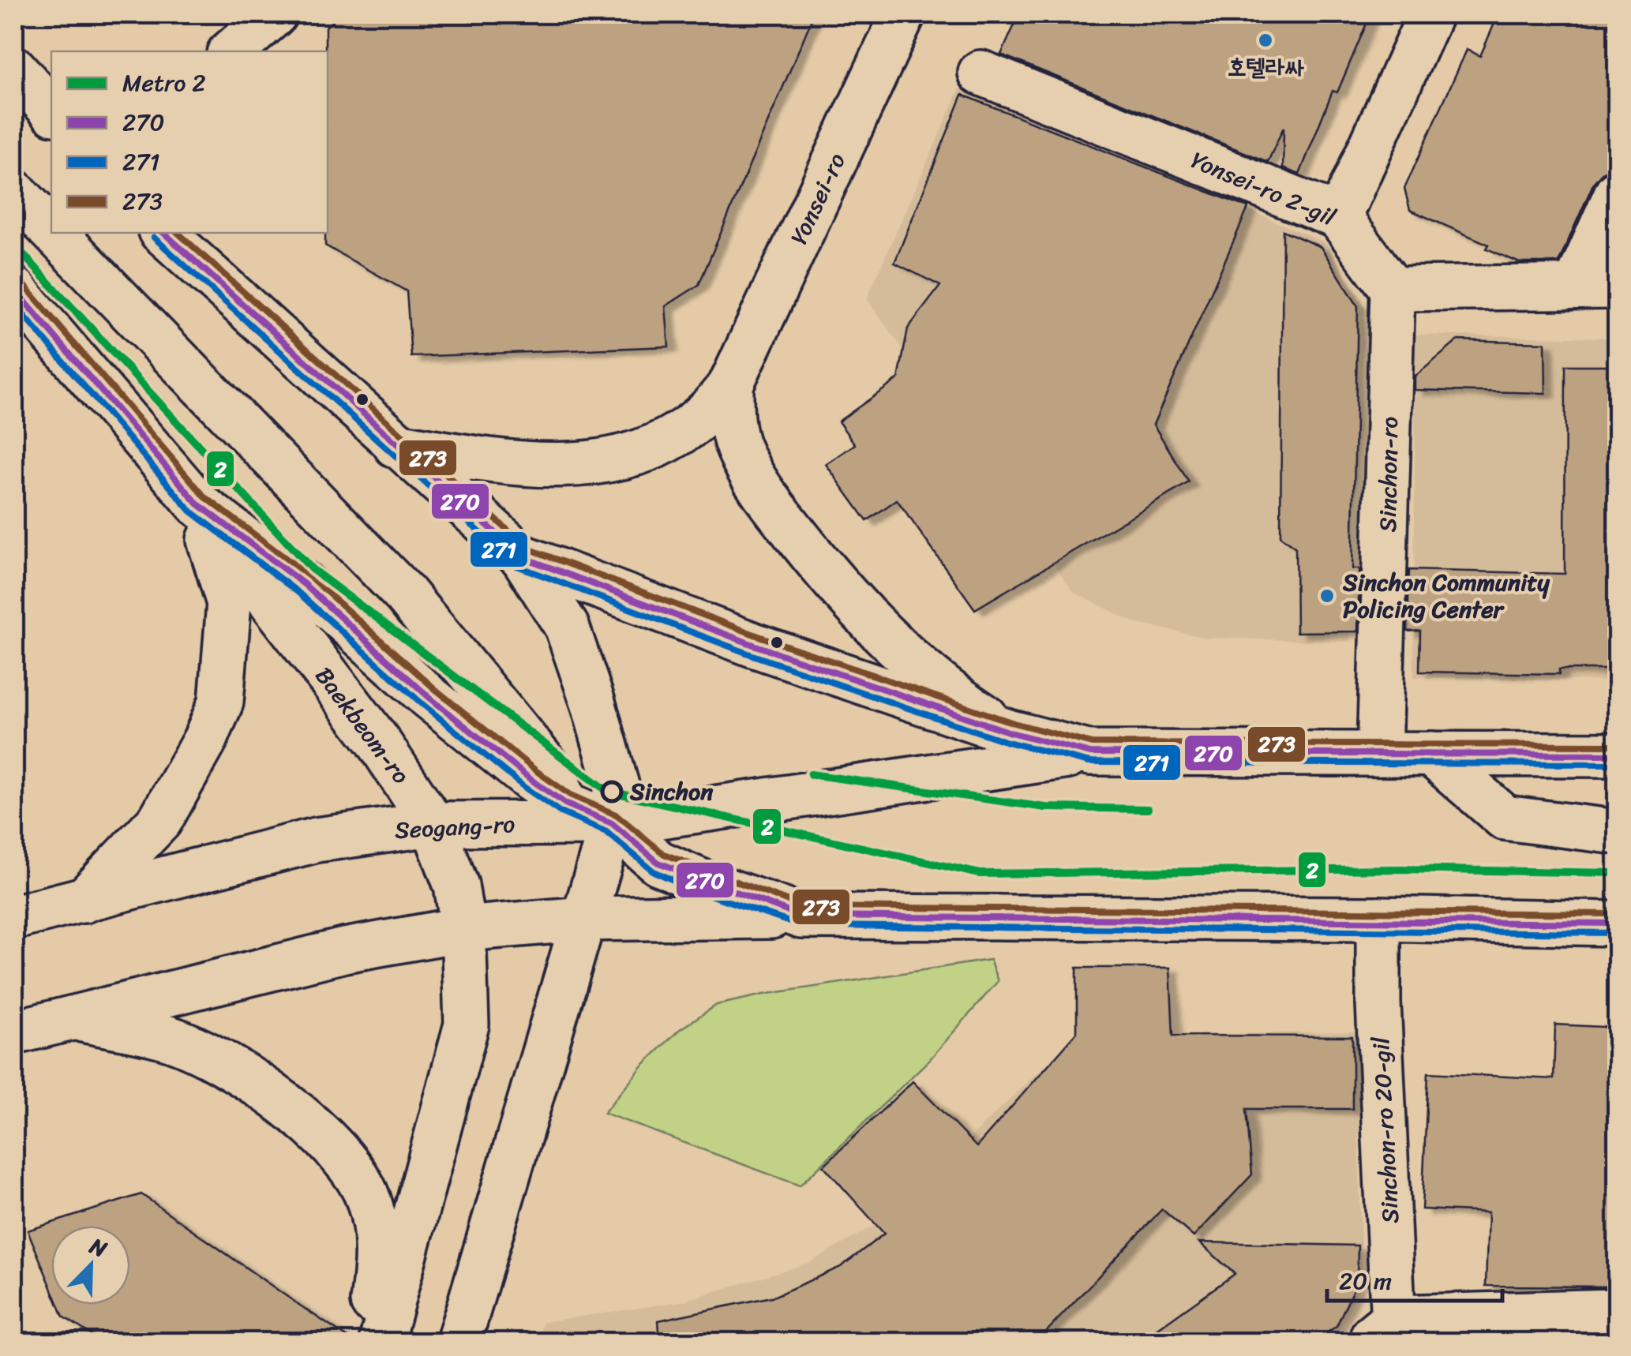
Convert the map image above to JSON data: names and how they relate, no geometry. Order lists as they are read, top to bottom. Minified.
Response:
{"streets":{"main road":["Yonsei-ro 2-gil","Yonsei-ro","Sinchon-ro","Baekbeom-ro","Seogang-ro","Sinchon-ro 20-gil"]},"crossings":[["Yonsei-ro 2-gil","Sinchon-ro"],["Baekbeom-ro","Seogang-ro"]],"places":["호텔라싸","Sinchon Community Policing Center","Sinchon"],"lines":["transit line 270","transit line 273","transit line 271","metro line 2"],"legend":["Metro 2","270","271","273"],"scale_bar":"20 m","north":"top right"}
